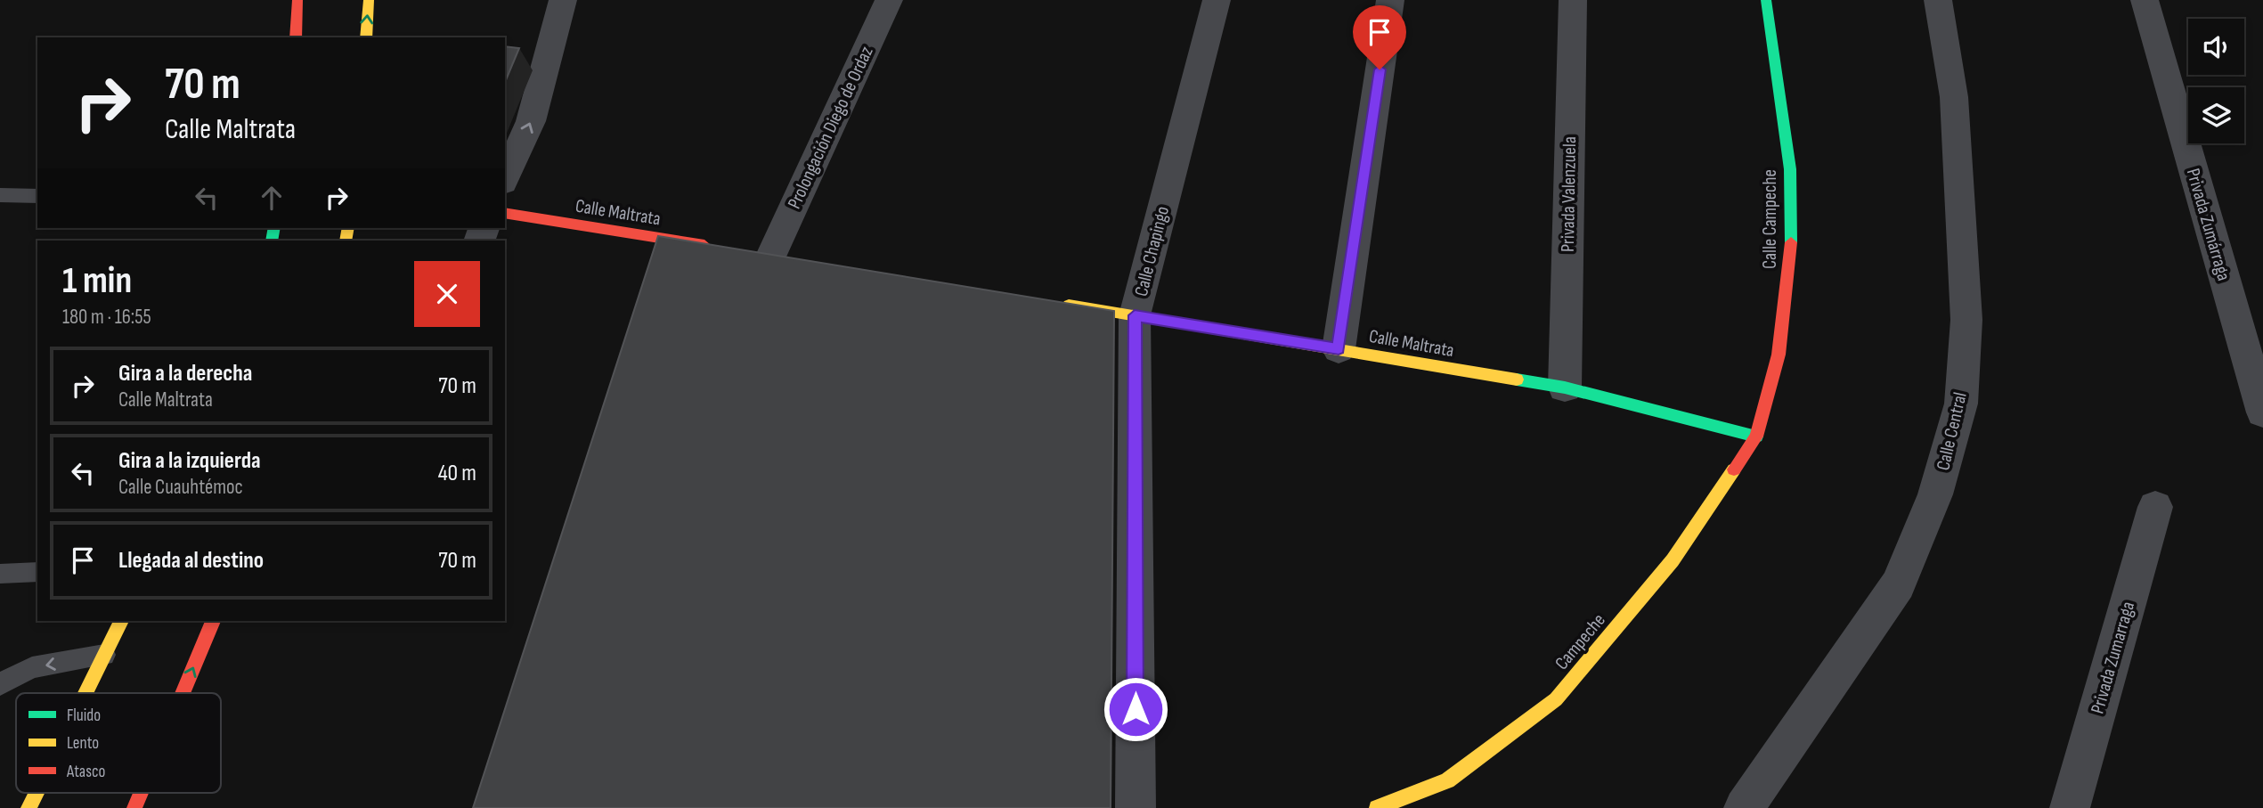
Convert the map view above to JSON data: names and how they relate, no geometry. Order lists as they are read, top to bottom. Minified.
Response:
{"streets":{"street":["Prolongación Diego de Ordaz","Privada Valenzuela","Calle Maltrata","Calle Campeche","Privada Zumárraga","Calle Chapingo","Calle Central","Campeche","Privada Zumarraga"]},"crossings":[["Privada Valenzuela","Calle Maltrata"],["Calle Maltrata","Calle Campeche"],["Calle Maltrata","Calle Chapingo"],["Calle Maltrata","Campeche"],["Calle Campeche","Campeche"]],"legend":["Fluido","Lento","Atasco"],"page":{"turn":["70 m","Calle Maltrata"],"heading":["1 min","180 m · 16:55"],"list":[{"name":"Gira a la derecha","note":"Calle Maltrata","value":"70 m"},{"name":"Gira a la izquierda","note":"Calle Cuauhtémoc","value":"40 m"},{"name":"Llegada al destino","value":"70 m"}]}}
